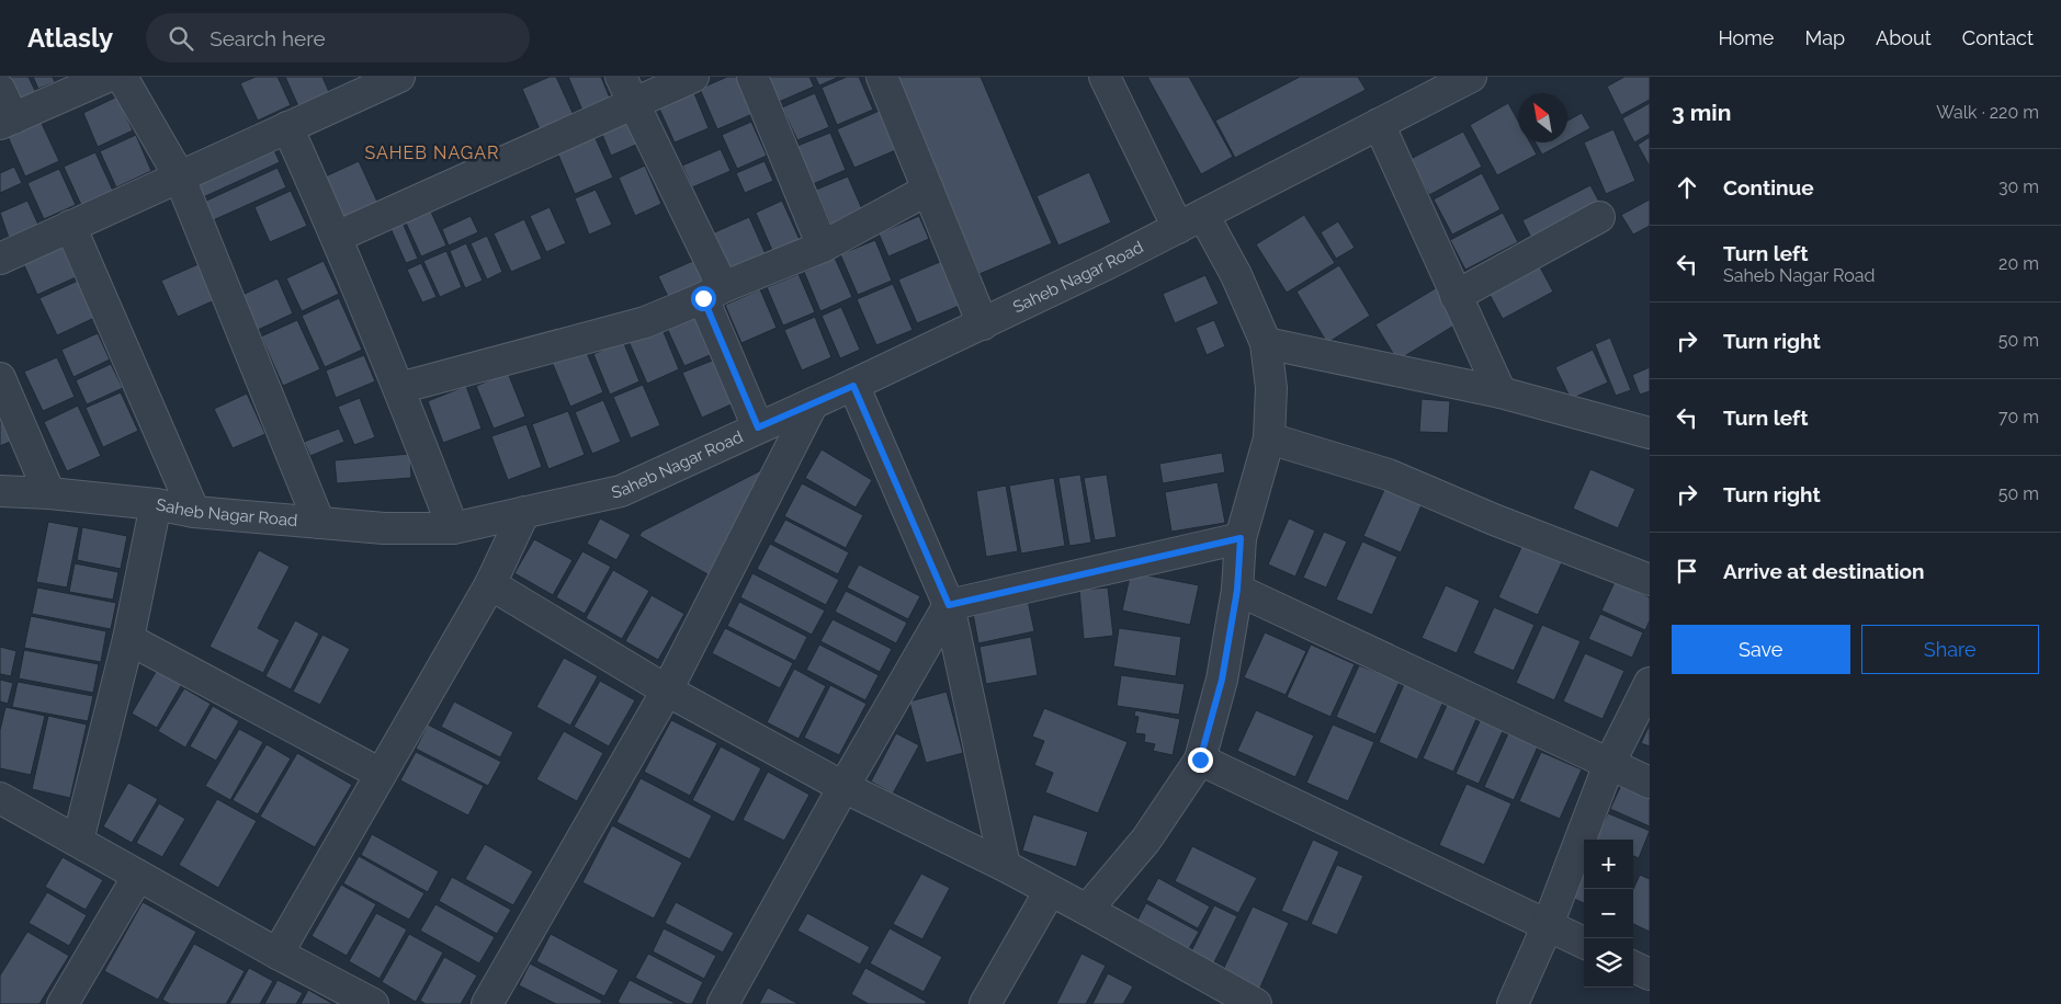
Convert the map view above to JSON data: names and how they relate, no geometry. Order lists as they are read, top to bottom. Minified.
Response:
{"streets":{"street":["Saheb Nagar Road"]},"districts":["SAHEB NAGAR"],"north":"top left","page":{"header":"Atlasly","search":"Search here","nav":["Home","Map","About","Contact"],"heading":["3 min","Walk · 220 m"],"list":[["Continue","30 m"],["Turn left","Saheb Nagar Road","20 m"],["Turn right","50 m"],["Turn left","70 m"],["Turn right","50 m"],"Arrive at destination"],"buttons":["Save","Share"],"map_buttons":["+","−"]}}
